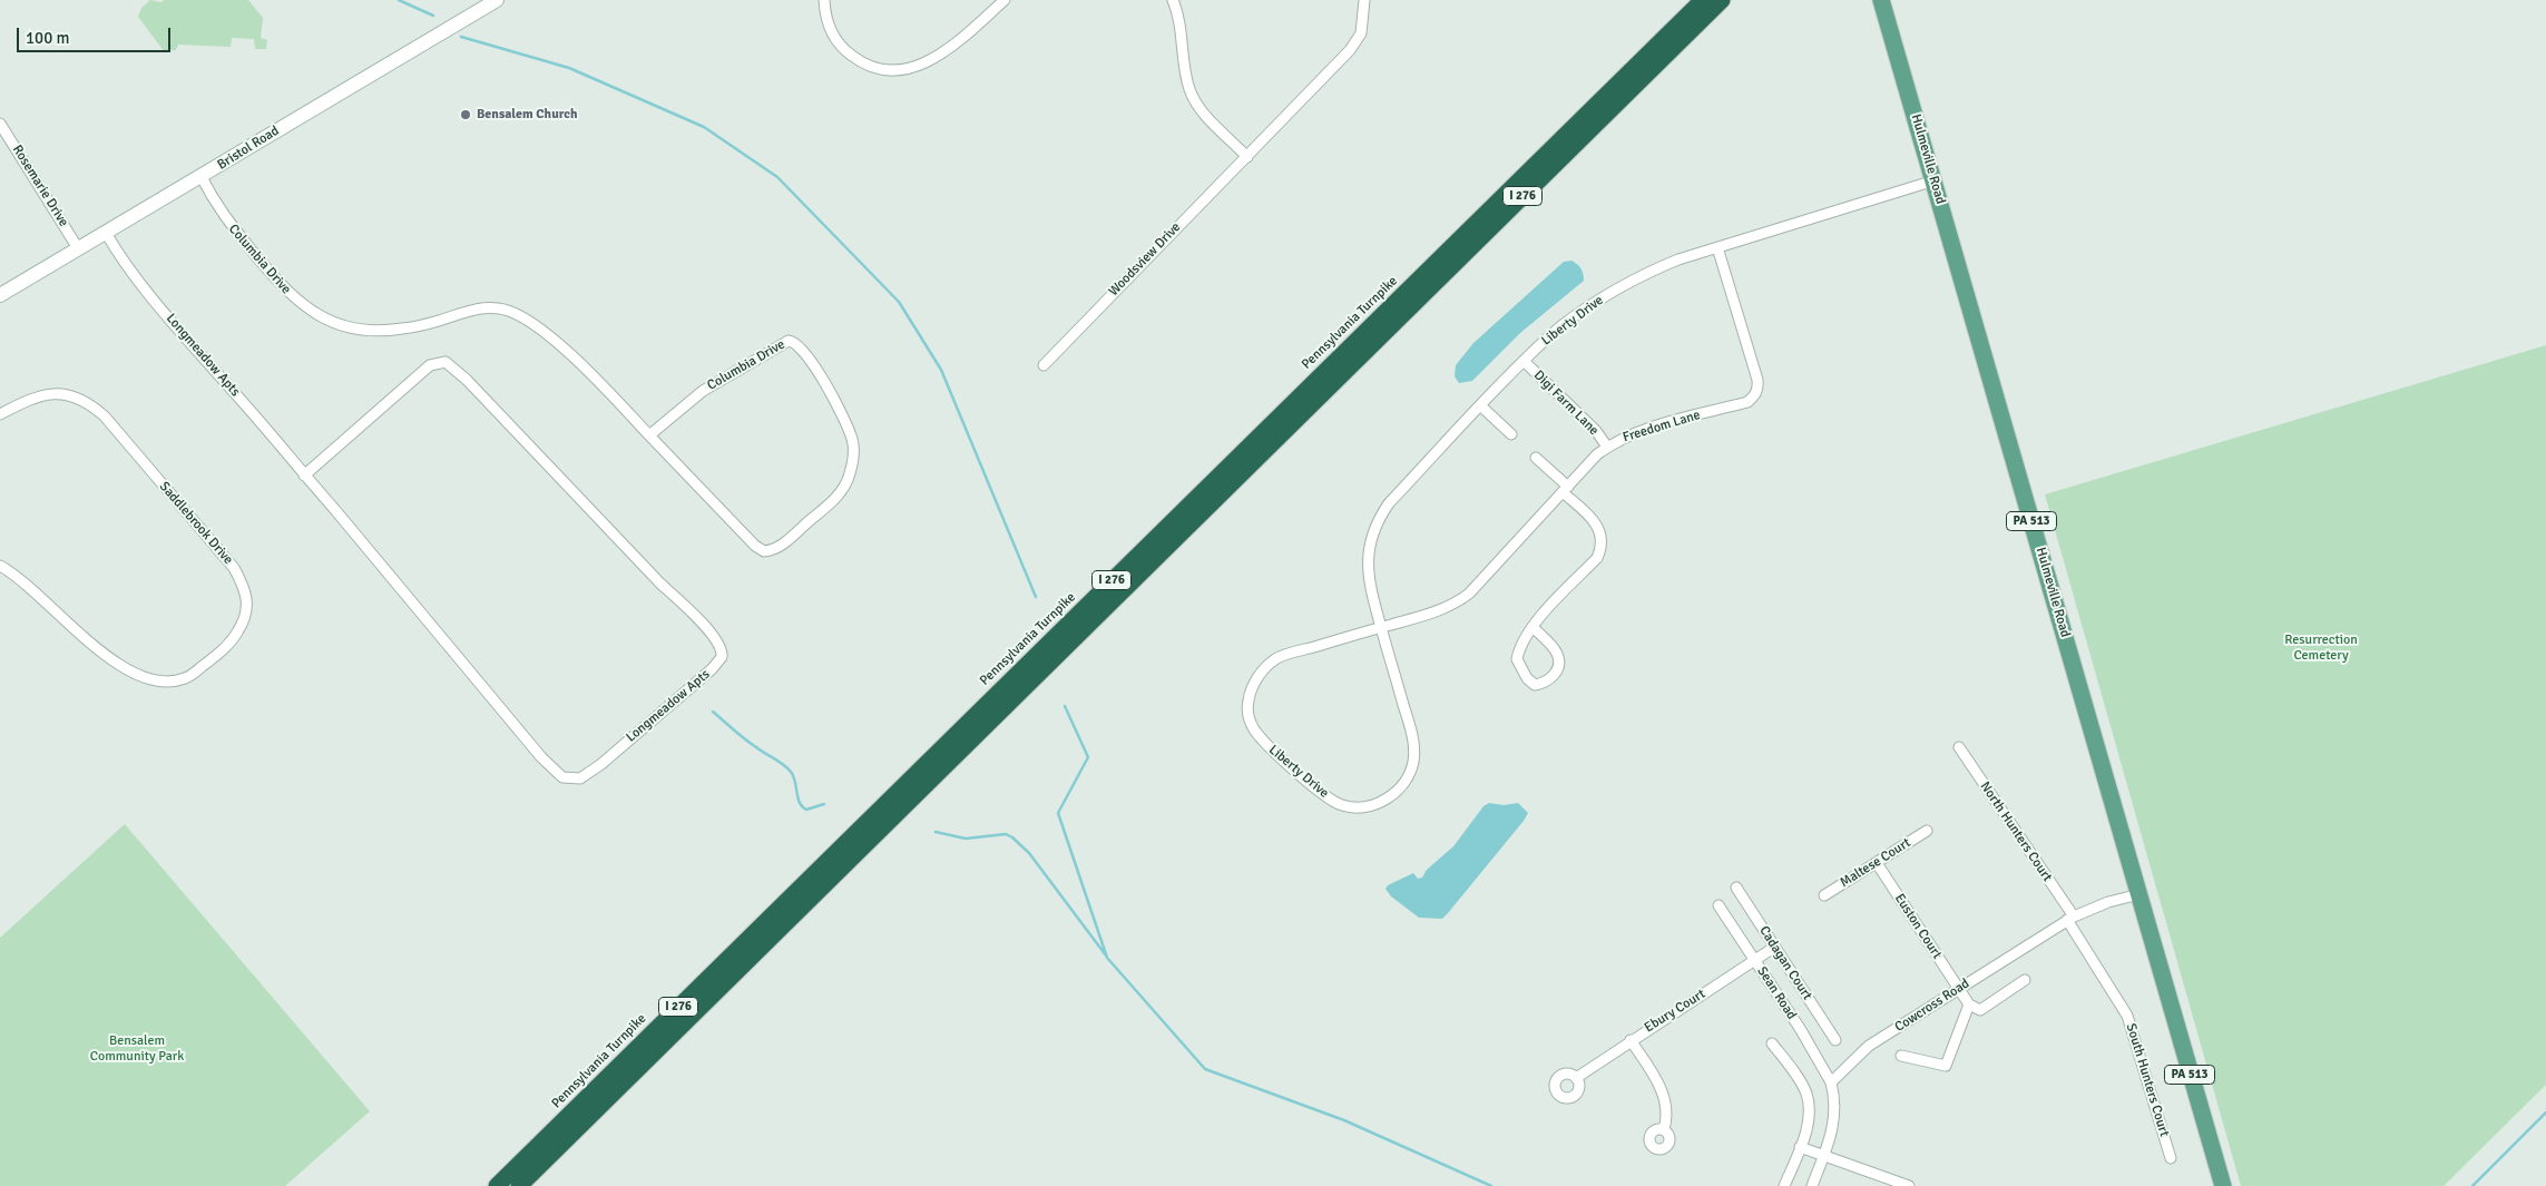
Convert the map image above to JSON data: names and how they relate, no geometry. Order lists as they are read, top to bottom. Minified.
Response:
{"streets":{"highway":["I 276","Pennsylvania Turnpike"],"main road":["Bristol Road","Hulmeville Road","PA 513"],"street":["Rosemarie Drive","Columbia Drive","Woodsview Drive","Liberty Drive","Longmeadow Apts","Digi Farm Lane","Freedom Lane","Saddlebrook Drive","North Hunters Court","Maltese Court","Euston Court","Cadagan Court","Sean Road","Cowcross Road","Ebury Court","South Hunters Court"]},"crossings":[["Bristol Road","Rosemarie Drive"],["Bristol Road","Columbia Drive"],["Bristol Road","Longmeadow Apts"],["Hulmeville Road","Liberty Drive"],["Hulmeville Road","Cowcross Road"],["Liberty Drive","Digi Farm Lane"],["Liberty Drive","Freedom Lane"],["Digi Farm Lane","Freedom Lane"],["North Hunters Court","Cowcross Road"],["North Hunters Court","South Hunters Court"],["Maltese Court","Euston Court"],["Euston Court","Cowcross Road"],["Cadagan Court","Ebury Court"],["Sean Road","Cowcross Road"],["Sean Road","Ebury Court"],["Cowcross Road","South Hunters Court"]],"parks":["Resurrection Cemetery","Bensalem Community Park"],"places":["Bensalem Church"],"scale_bar":"100 m"}
